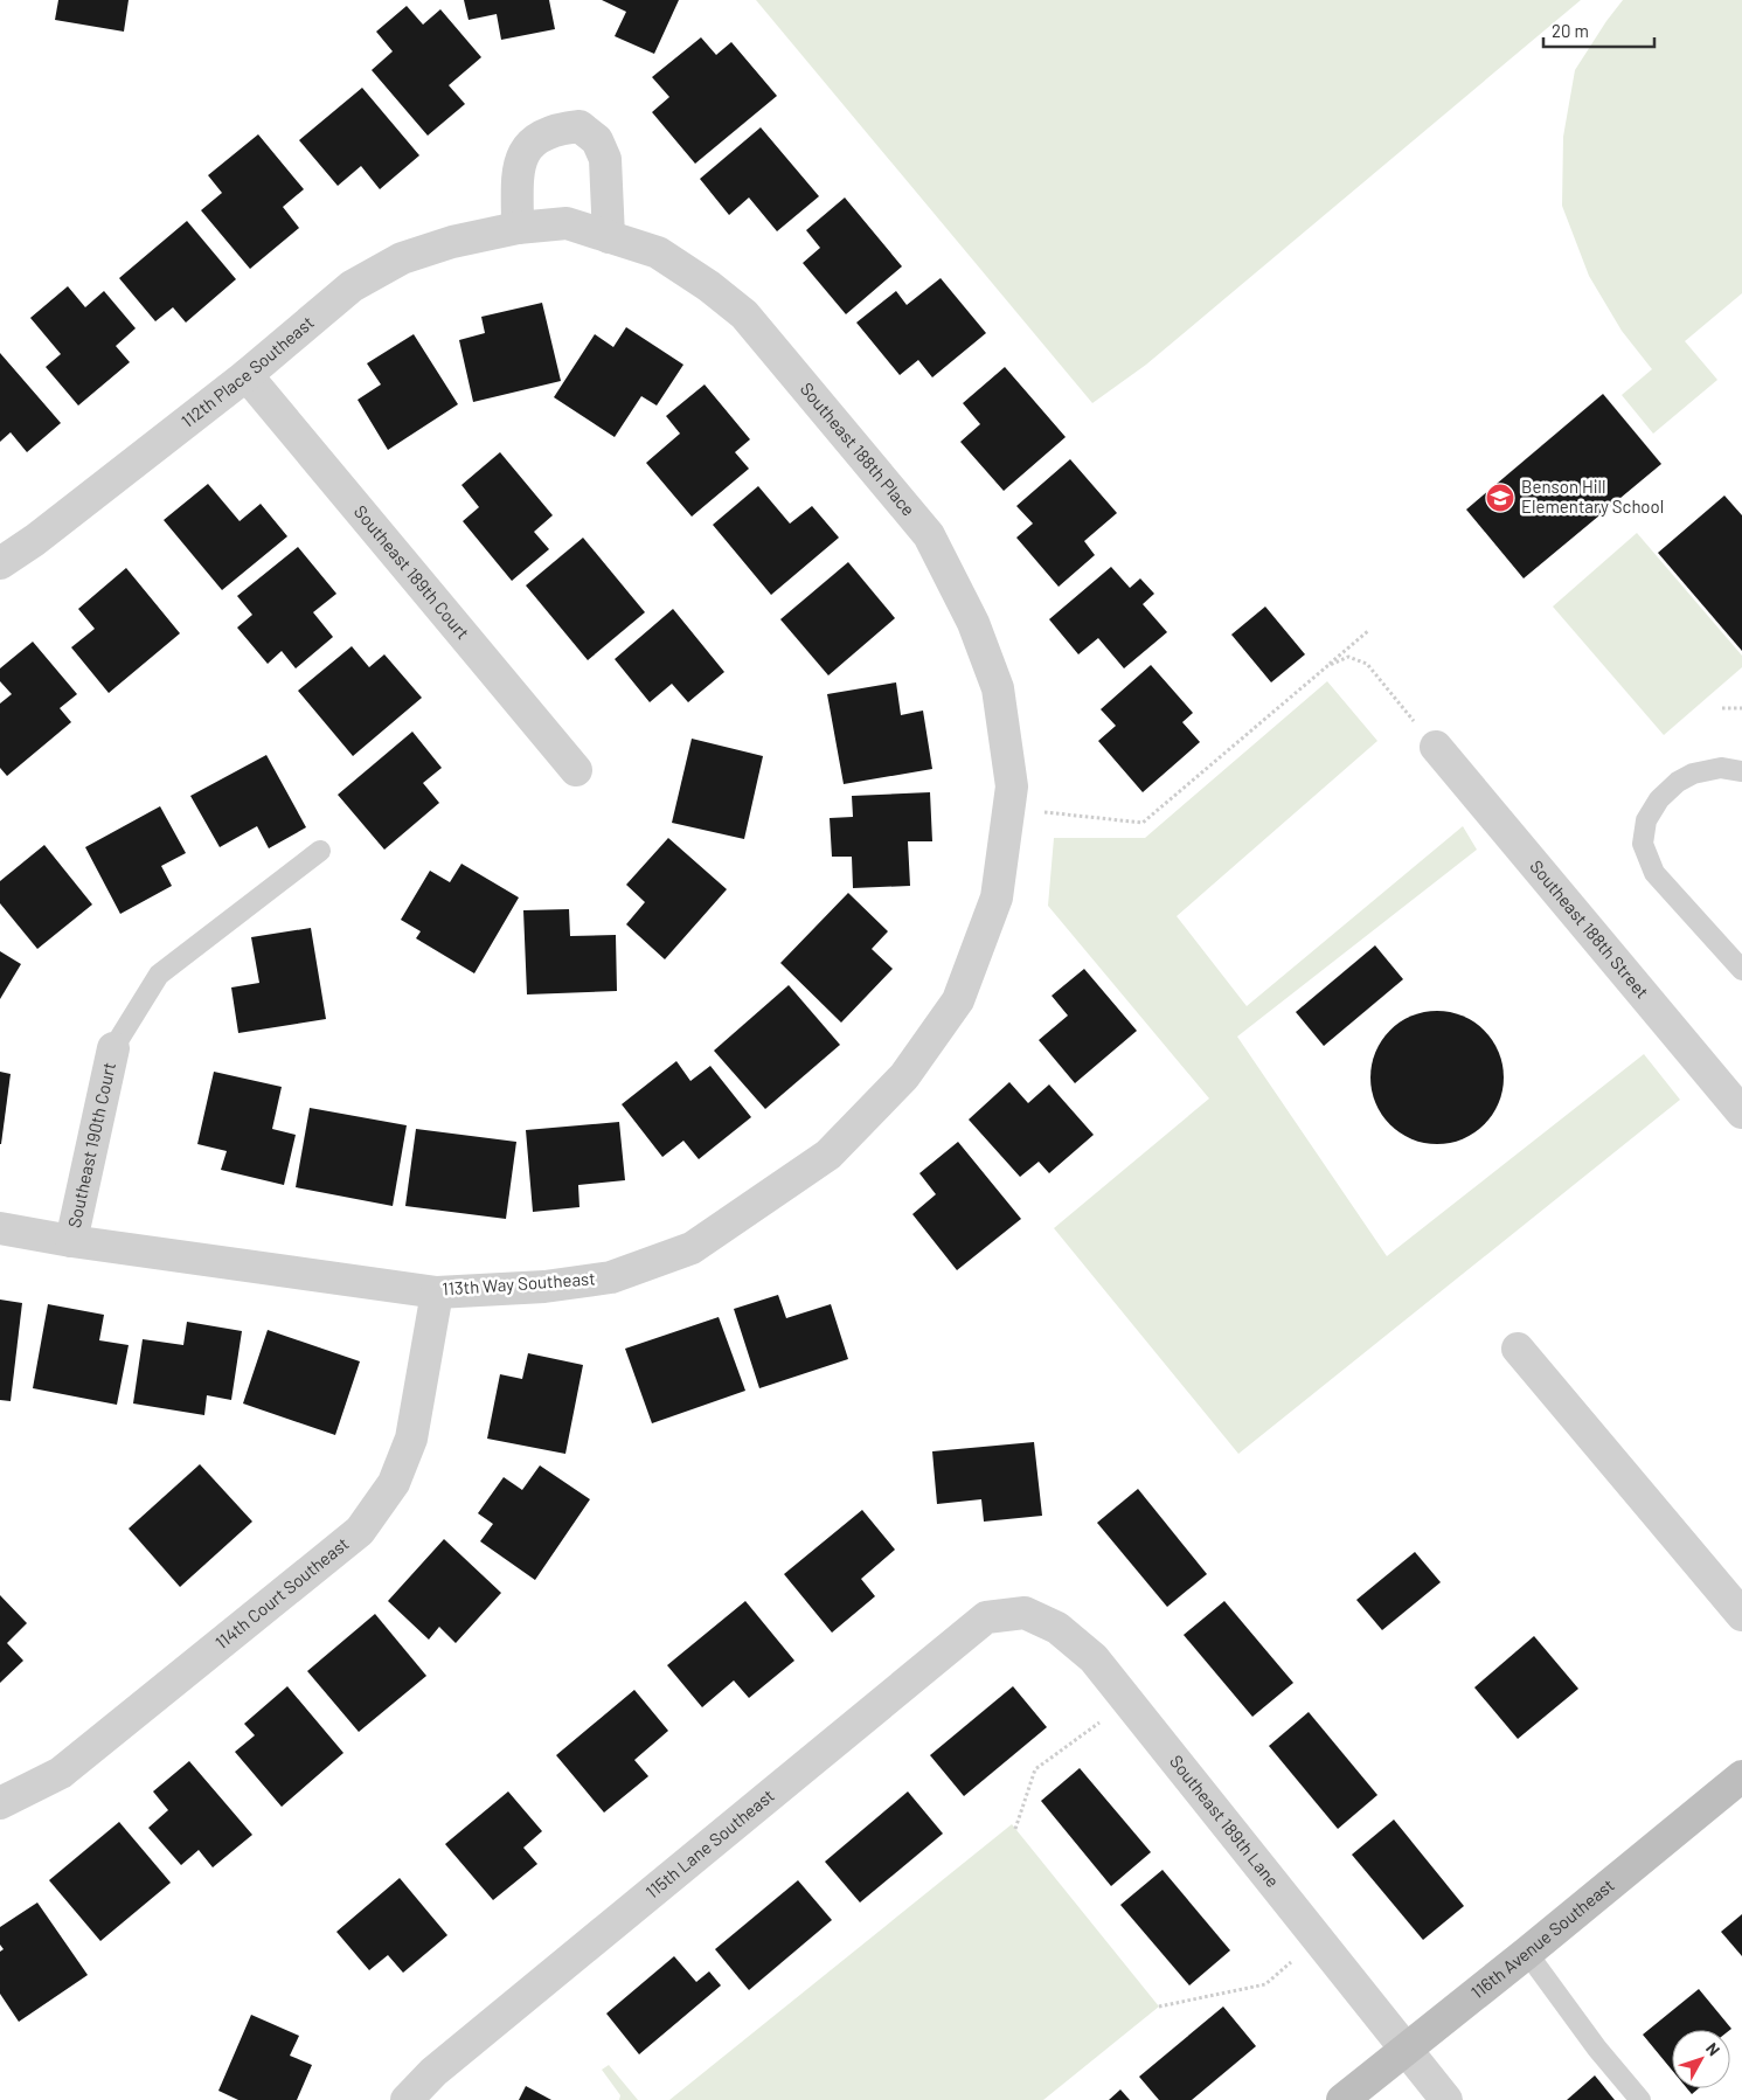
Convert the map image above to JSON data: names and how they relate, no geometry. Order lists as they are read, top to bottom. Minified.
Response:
{"streets":{"street":["112th Place Southeast","Southeast 188th Place","Southeast 189th Court","Southeast 188th Street","Southeast 190th Court","113th Way Southeast","114th Court Southeast","Southeast 189th Lane","115th Lane Southeast","116th Avenue Southeast"]},"crossings":[["112th Place Southeast","Southeast 188th Place"],["112th Place Southeast","Southeast 189th Court"],["Southeast 188th Place","113th Way Southeast"],["Southeast 190th Court","113th Way Southeast"],["113th Way Southeast","114th Court Southeast"],["Southeast 189th Lane","115th Lane Southeast"],["Southeast 189th Lane","116th Avenue Southeast"]],"places":{"school or university":["Benson Hill Elementary School"]},"scale_bar":"20 m","north":"top right"}
